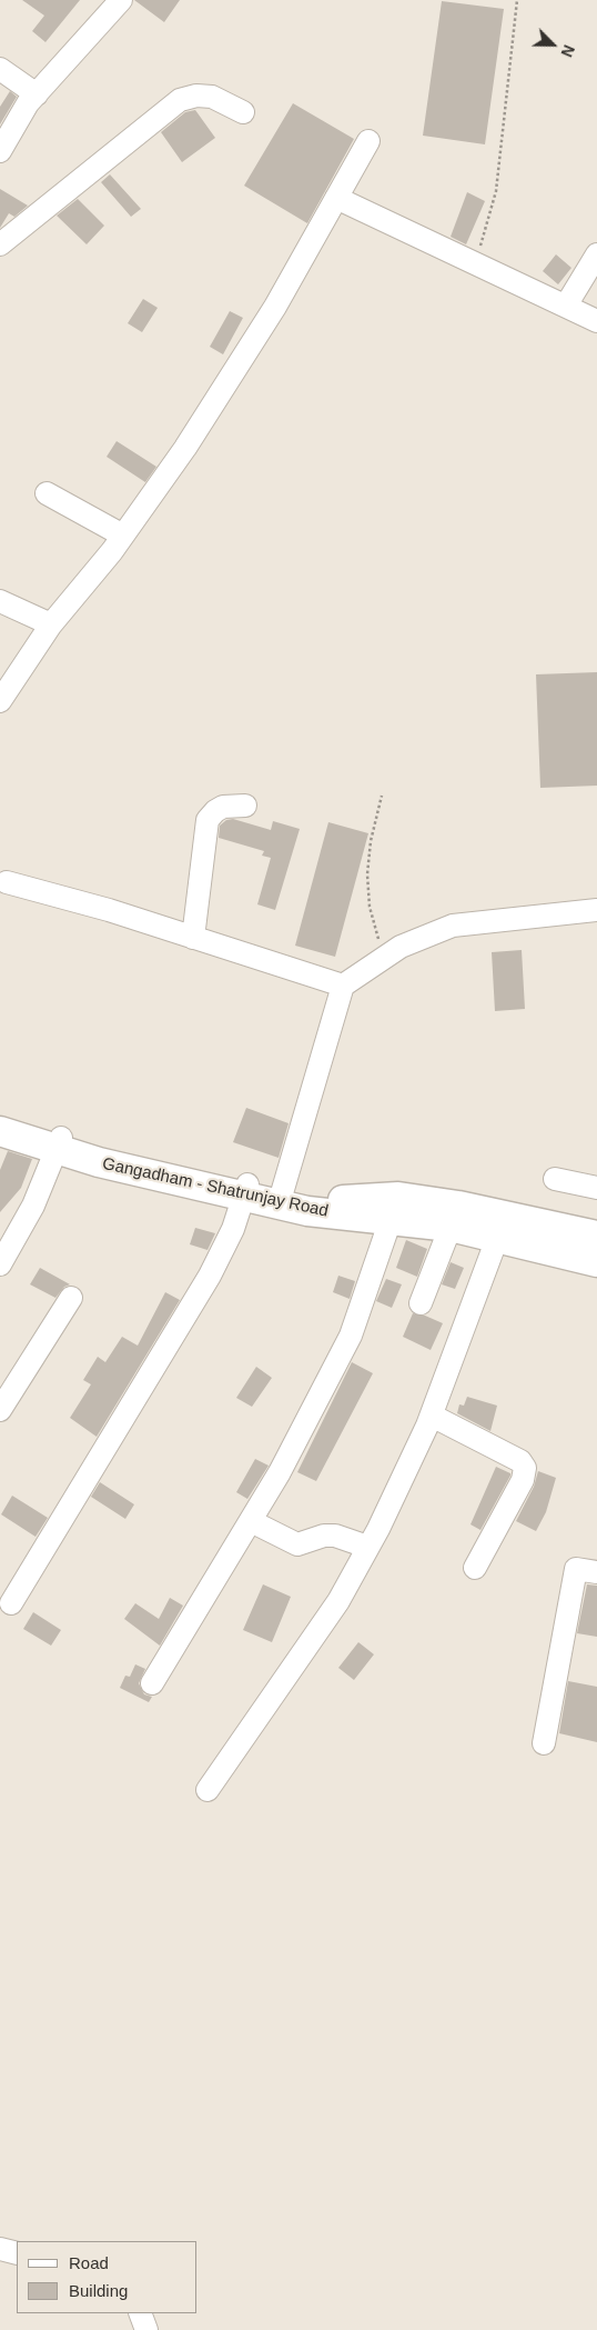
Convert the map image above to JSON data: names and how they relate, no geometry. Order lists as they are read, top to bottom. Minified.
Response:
{"streets":{"main road":["Gangadham - Shatrunjay Road"]},"legend":["Road","Building"],"north":"bottom right"}
